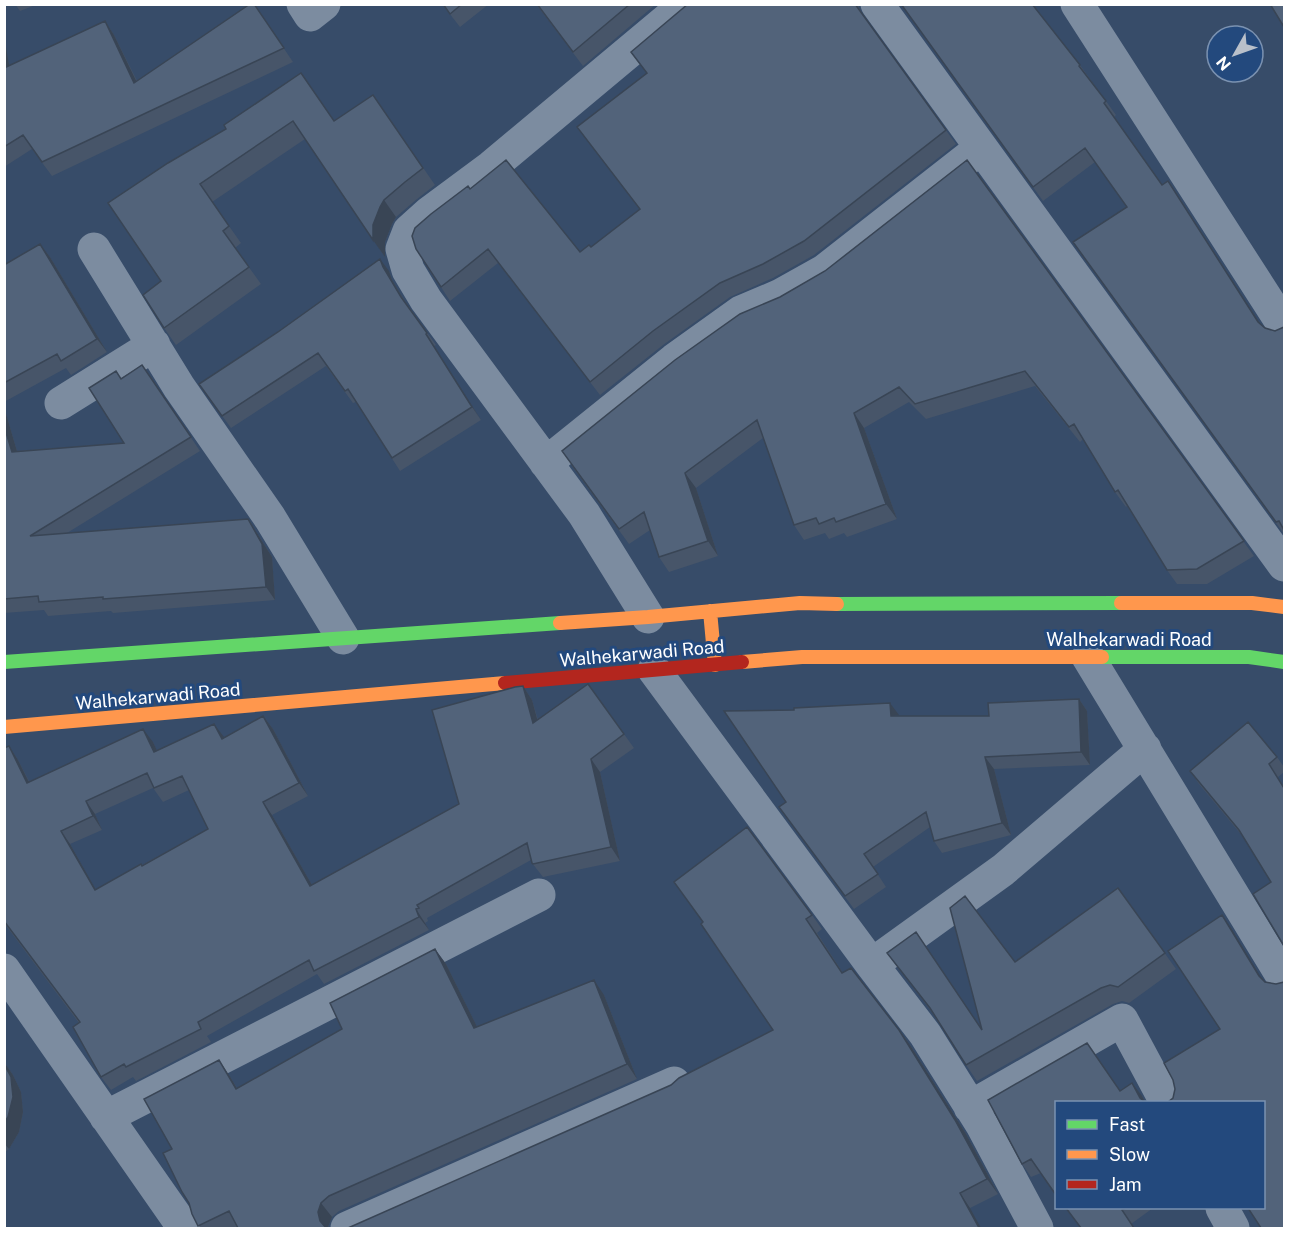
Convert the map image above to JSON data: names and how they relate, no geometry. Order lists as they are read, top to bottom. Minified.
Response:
{"streets":{"street":["Walhekarwadi Road"]},"legend":["Fast","Slow","Jam"],"north":"bottom left"}
